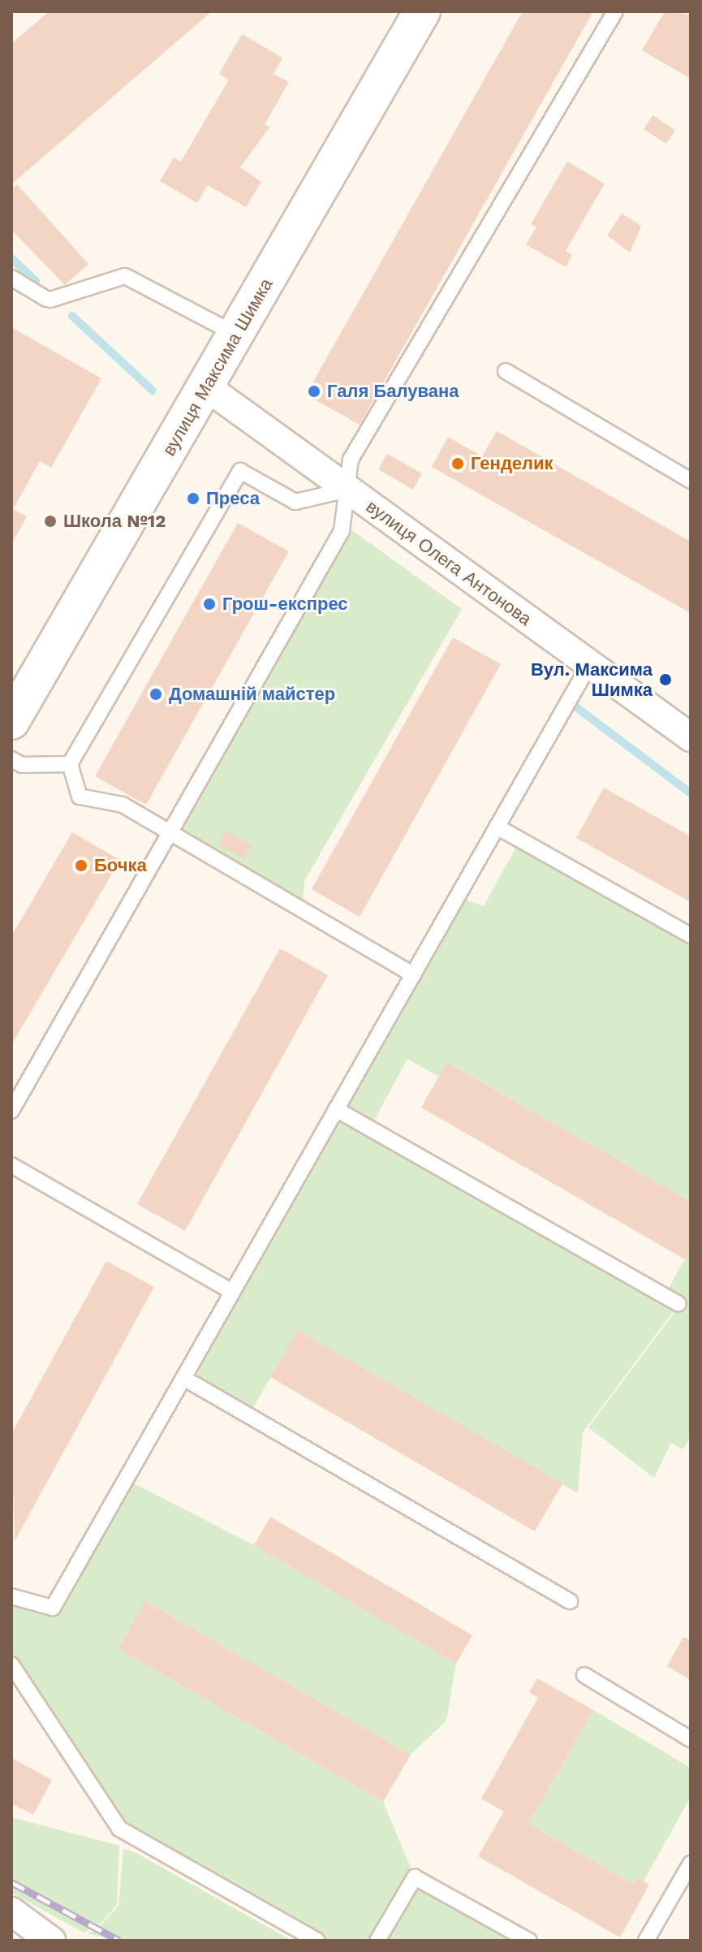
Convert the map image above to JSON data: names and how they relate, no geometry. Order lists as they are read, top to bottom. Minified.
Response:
{"streets":{"main road":["вулиця Максима Шимка"],"street":["вулиця Олега Антонова"]},"crossings":[["вулиця Максима Шимка","вулиця Олега Антонова"]],"places":["Галя Балувана","Генделик","Преса","Школа №12","Грош-експрес","Вул. Максима Шимка","Домашній майстер","Бочка"]}
